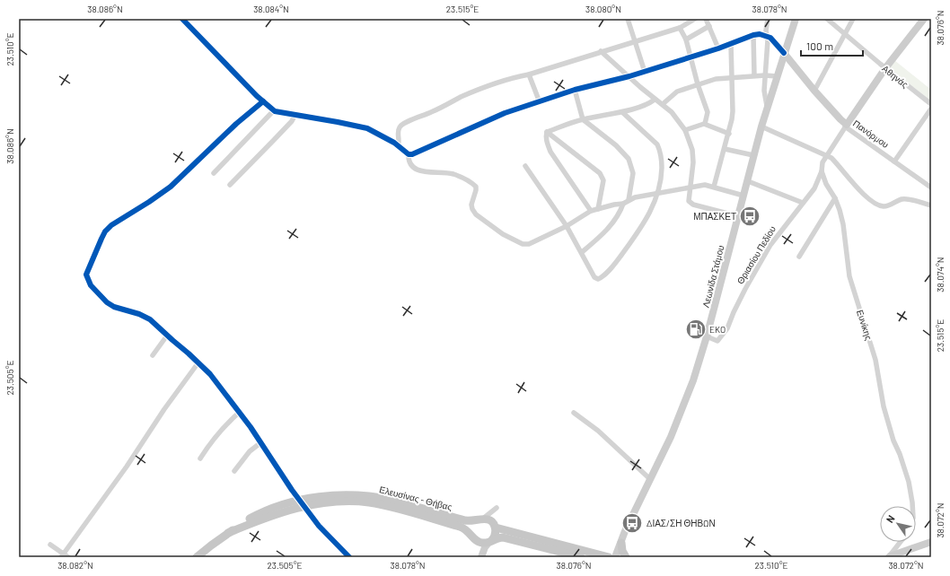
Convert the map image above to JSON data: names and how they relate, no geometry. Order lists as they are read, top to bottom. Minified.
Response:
{"streets":{"main road":["Πανόρμου","Λεωνίδα Στάμου","Ελευσίνας - Θήβας"],"street":["Αθηνάς","Θριασίου Πεδίου","Ευνίκης"]},"crossings":[["Πανόρμου","Λεωνίδα Στάμου"],["Θριασίου Πεδίου","Λεωνίδα Στάμου"],["Θριασίου Πεδίου","Ευνίκης"],["Λεωνίδα Στάμου","Ελευσίνας - Θήβας"]],"places":{"bus stop":["ΜΠΑΣΚΕΤ","ΔΙΑΣ/ΣΗ ΘΗΒΩΝ"],"fuel station":["EKO"]},"scale_bar":"100 m","north":"top left","coordinates":["38.086°N","38.084°N","23.515°E","38.080°N","38.078°N","38.076°N","23.510°E","38.074°N","23.505°E","38.072°N","38.082°N"]}
